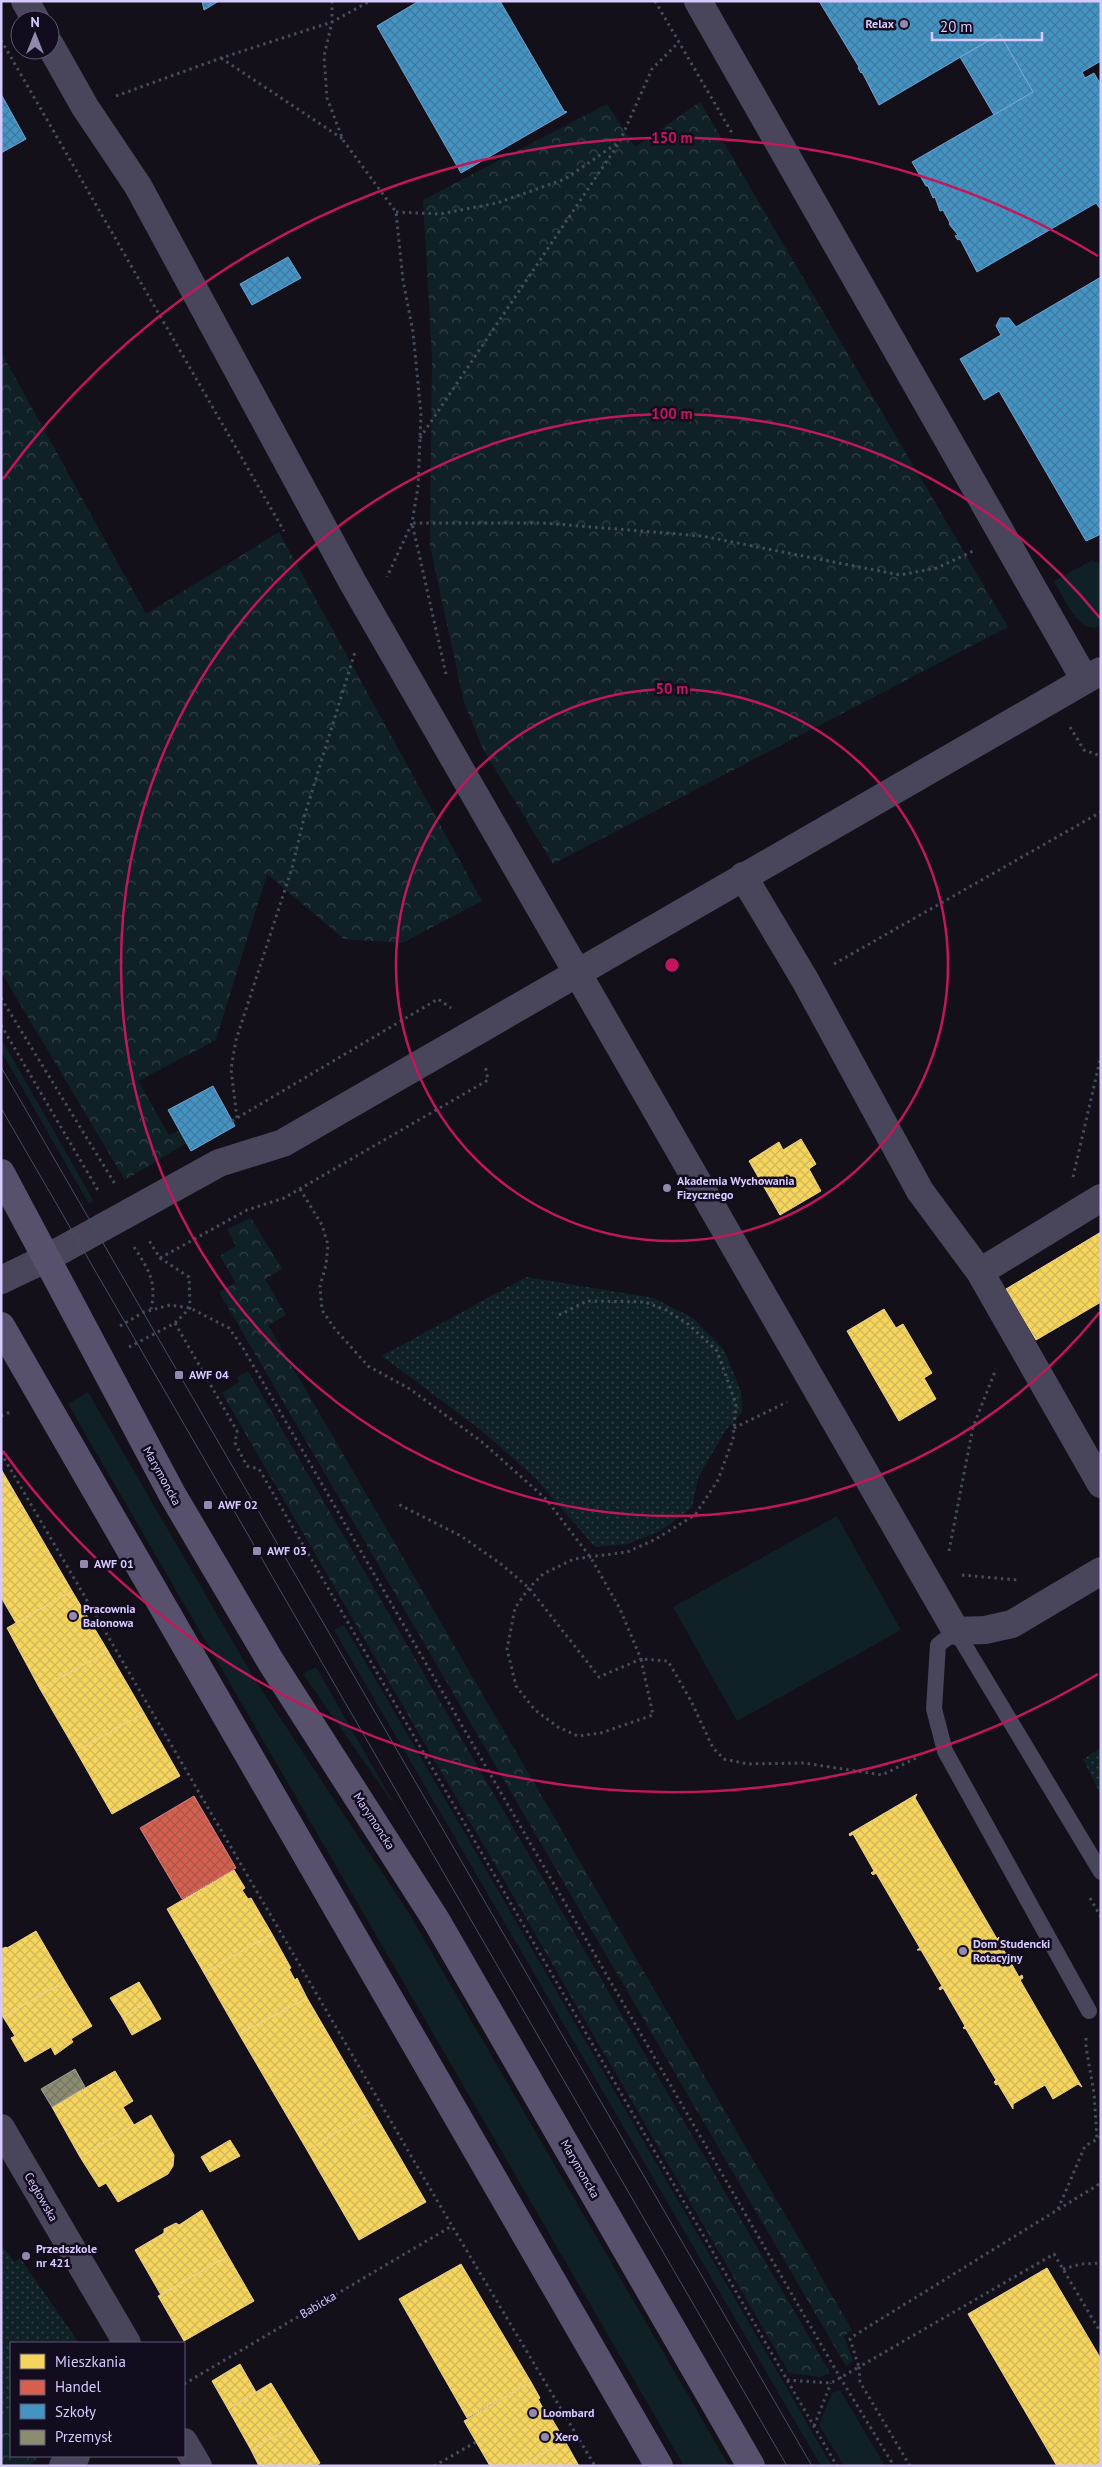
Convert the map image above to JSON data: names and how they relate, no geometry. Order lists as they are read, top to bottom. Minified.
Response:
{"streets":{"main road":["Marymoncka"],"street":["Cegłowska"],"path":["Babicka"]},"places":{"other":["Relax","Akademia Wychowania Fizycznego","Pracownia Balonowa","Dom Studencki Rotacyjny","Przedszkole nr 421","Loombard","Xero"],"transit":["AWF 04","AWF 02","AWF 03","AWF 01"]},"legend":["Mieszkania","Handel","Szkoły","Przemysł"],"scale_bar":"20 m","north":"top","rings":["150 m","100 m","50 m"]}
